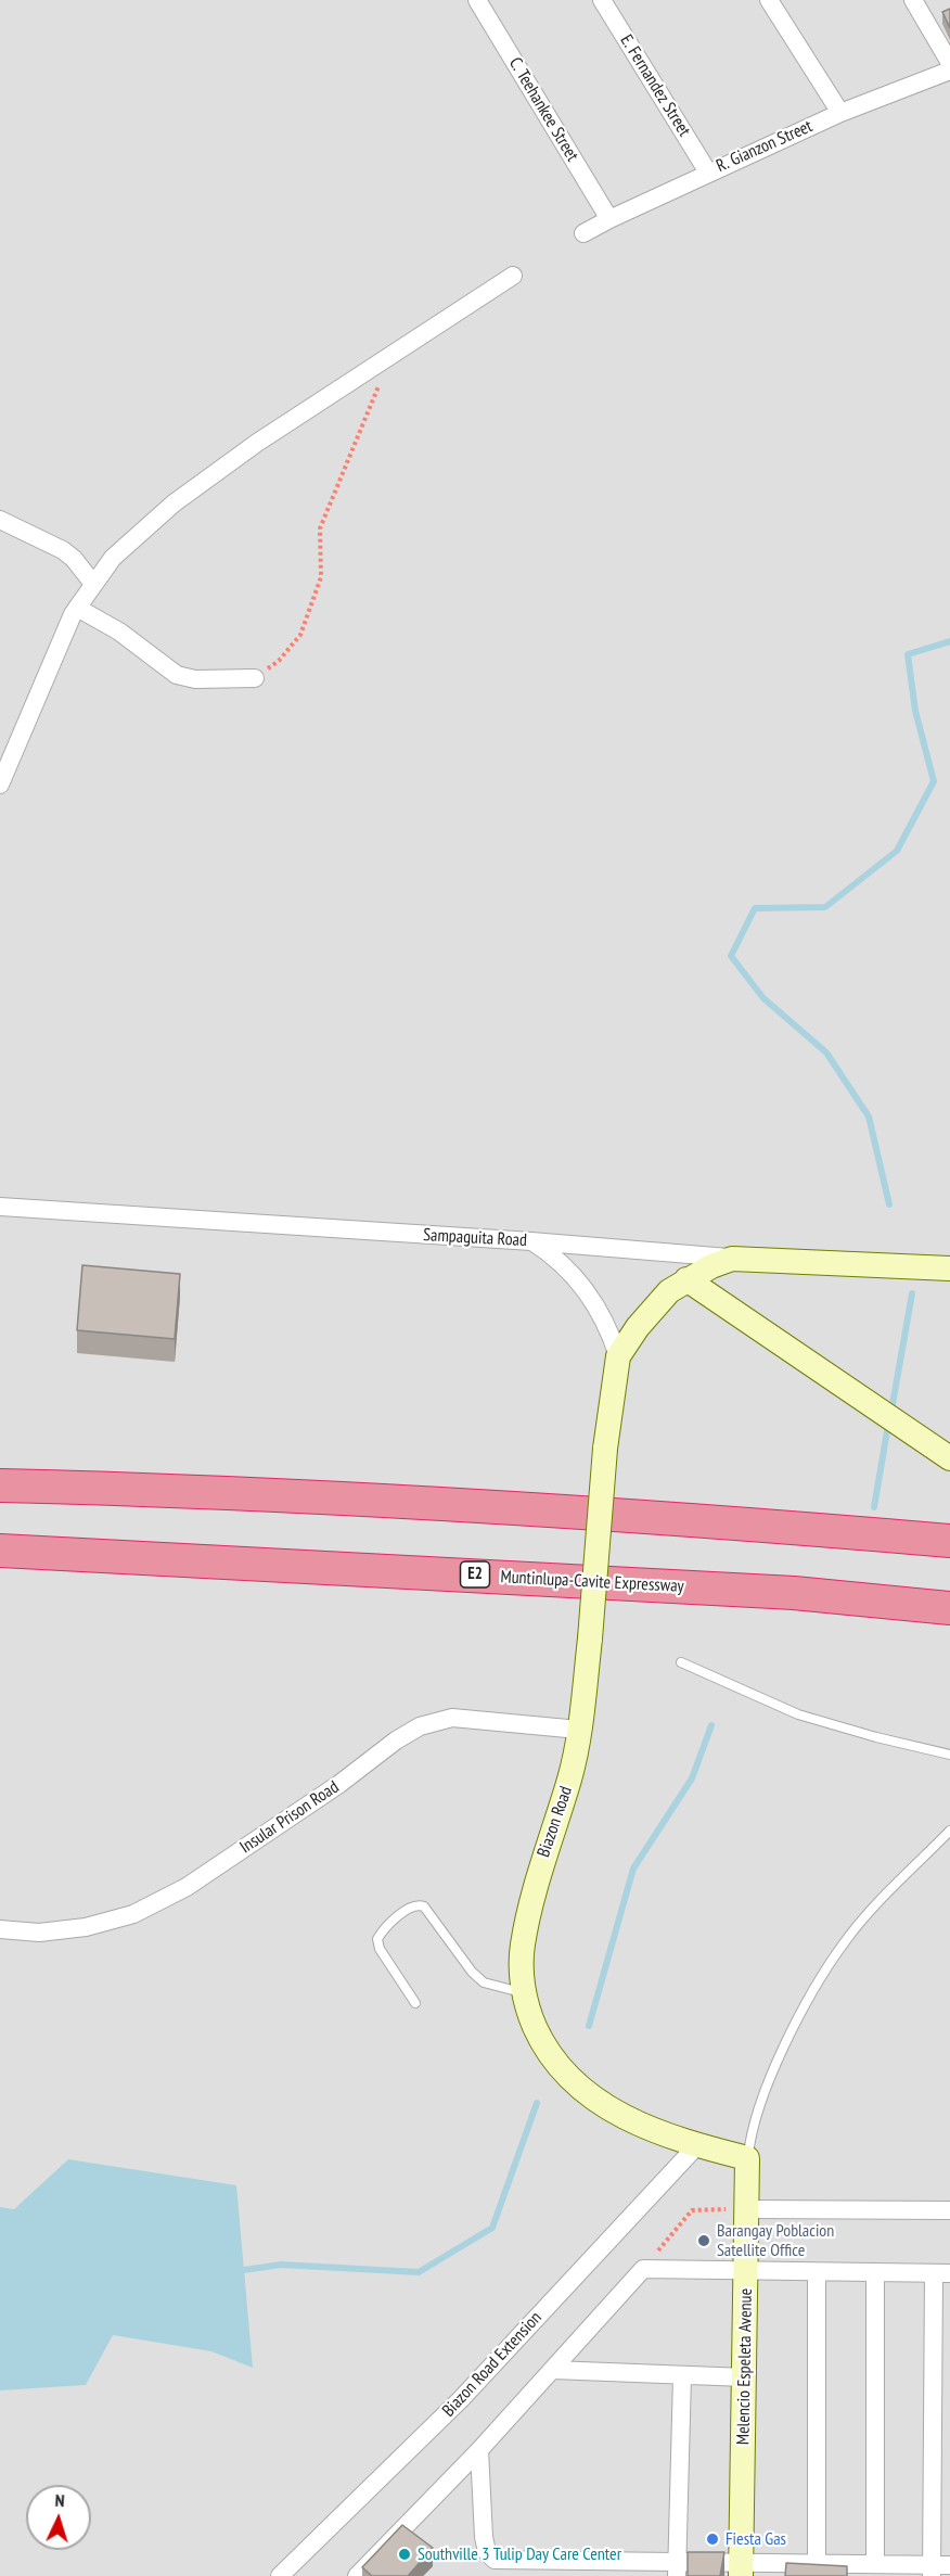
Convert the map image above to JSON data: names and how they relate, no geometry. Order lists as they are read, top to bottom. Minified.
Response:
{"streets":{"highway":["E2","Muntinlupa-Cavite Expressway"],"street":["E. Fernandez Street","C. Teehankee Street","R. Gianzon Street","Sampaguita Road","Insular Prison Road","Biazon Road","Biazon Road Extension","Melencio Espeleta Avenue"]},"crossings":[["E. Fernandez Street","R. Gianzon Street"],["C. Teehankee Street","R. Gianzon Street"],["Sampaguita Road","Biazon Road"],["Insular Prison Road","Biazon Road"],["Biazon Road","Biazon Road Extension"],["Biazon Road","Melencio Espeleta Avenue"]],"places":["Barangay Poblacion Satellite Office","Fiesta Gas","Southville 3 Tulip Day Care Center"],"north":"top"}
